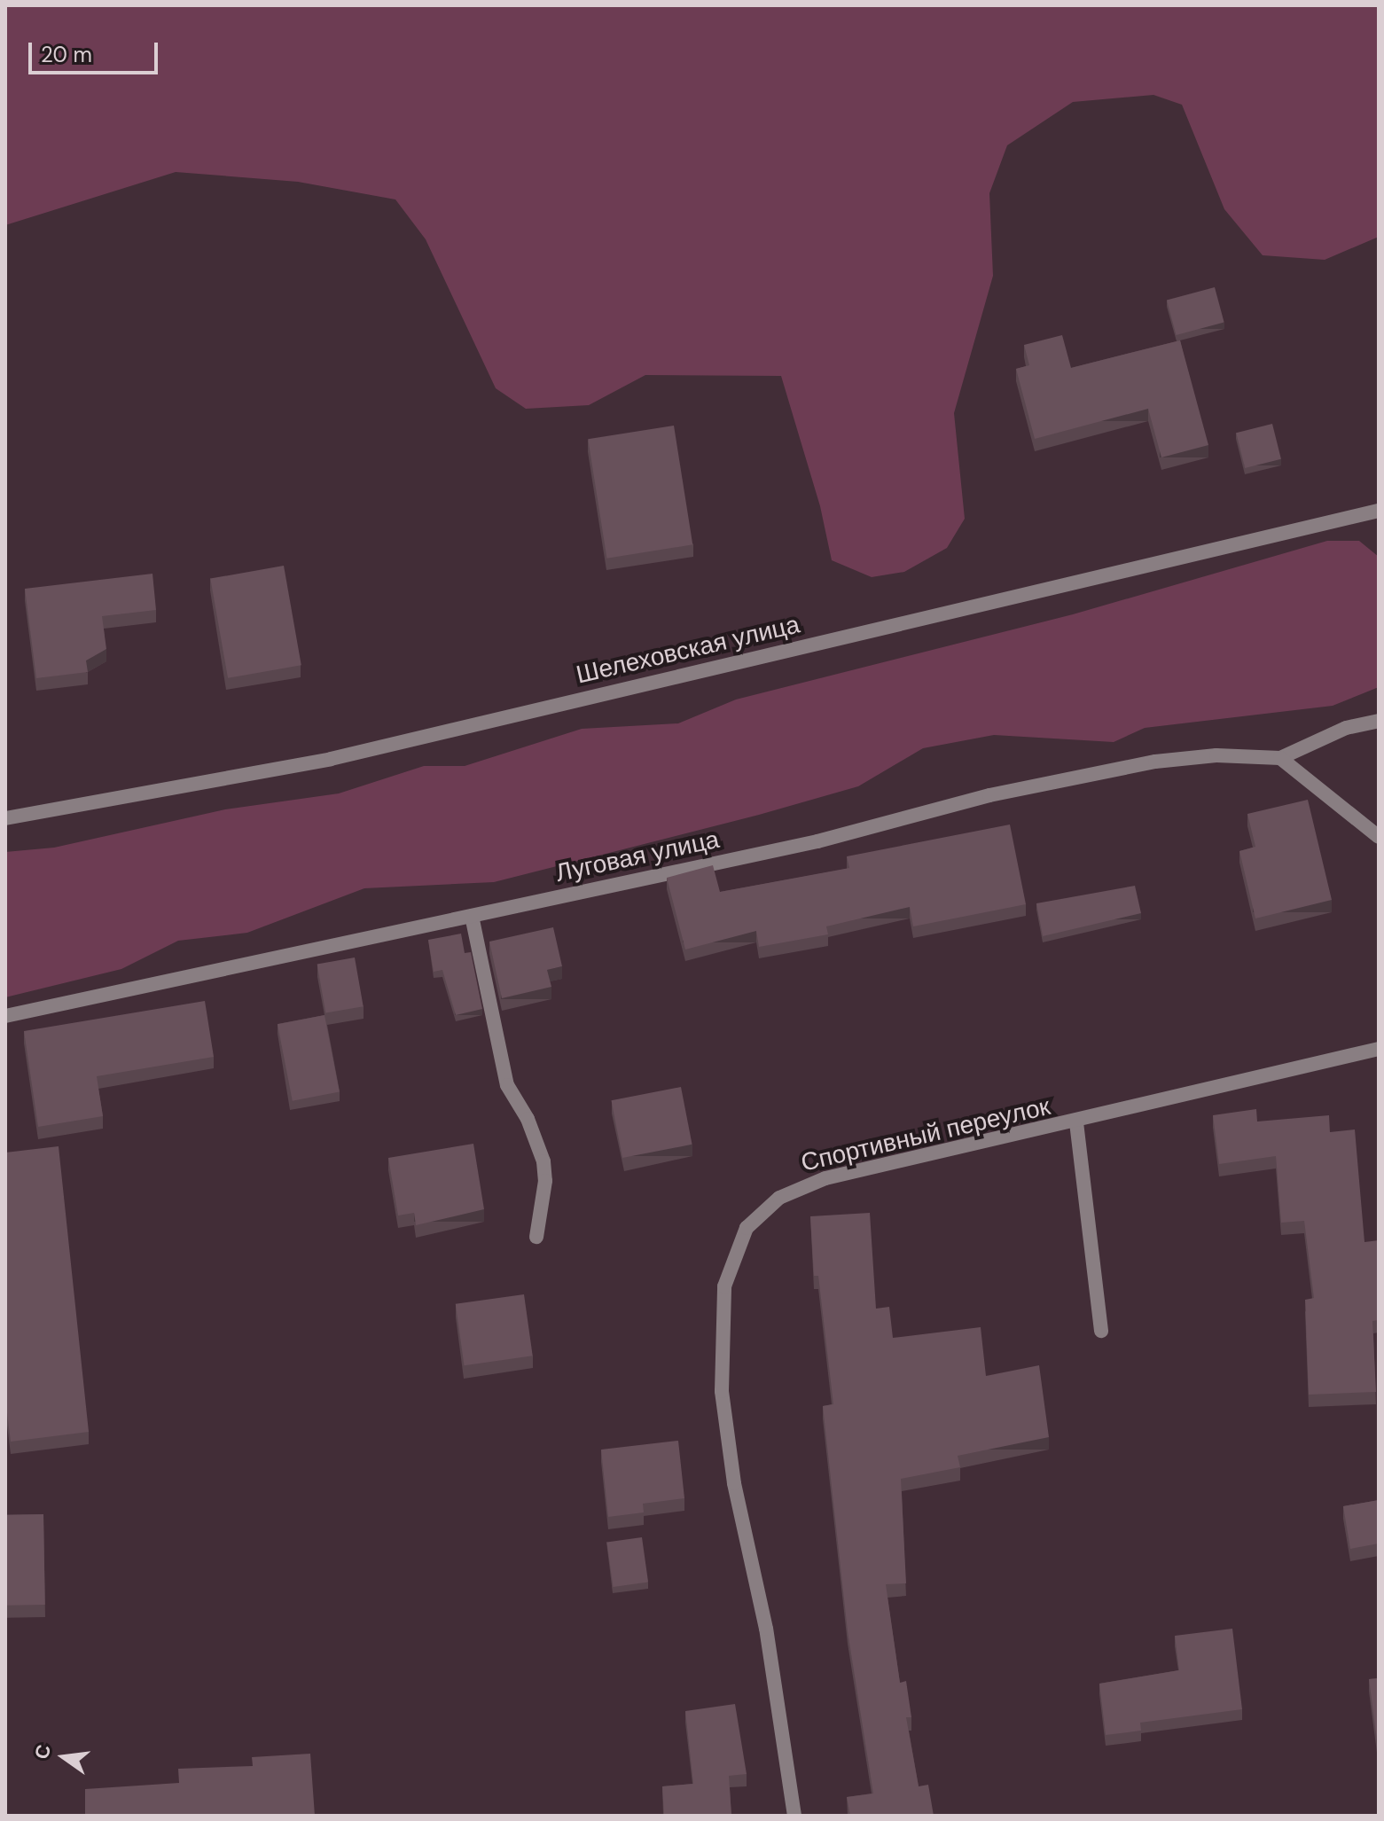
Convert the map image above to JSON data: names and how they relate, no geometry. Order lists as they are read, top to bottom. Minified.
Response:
{"streets":{"street":["Шелеховская улица","Луговая улица","Спортивный переулок"]},"scale_bar":"20 m","north":"left"}
